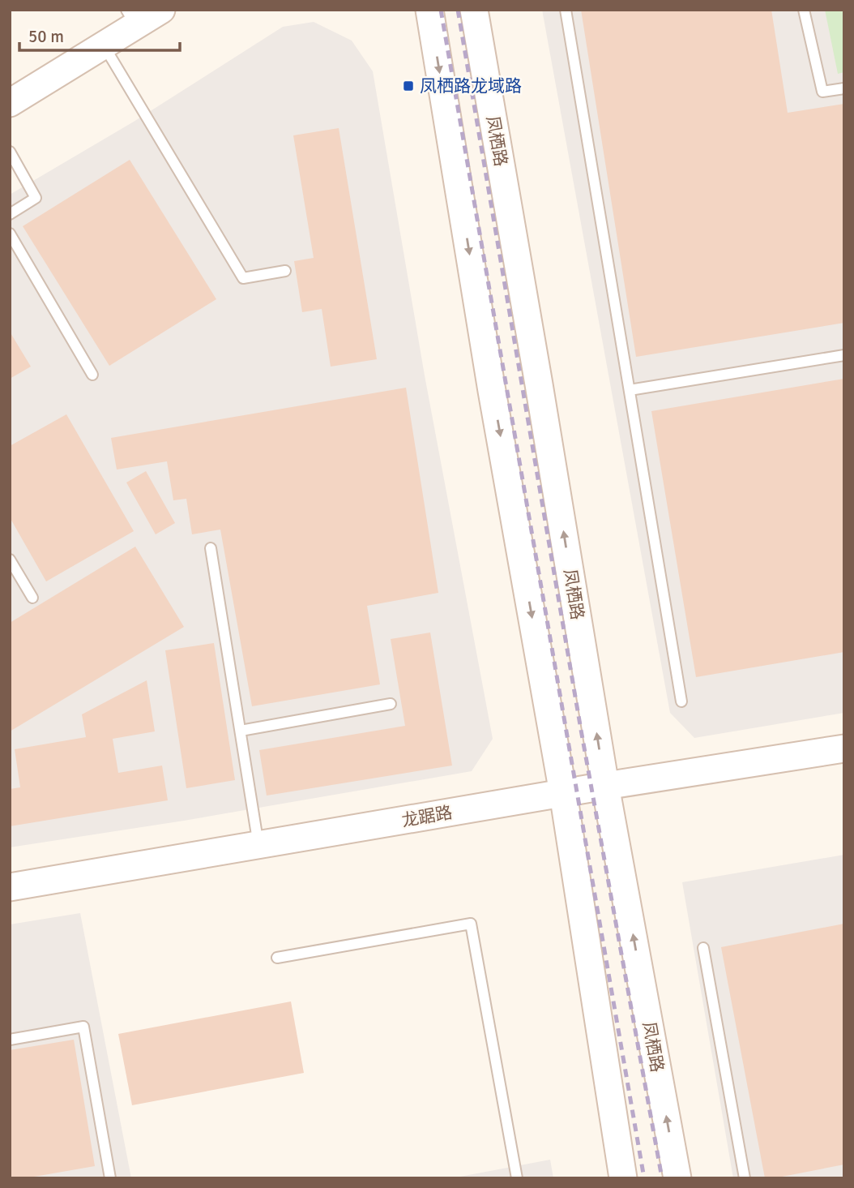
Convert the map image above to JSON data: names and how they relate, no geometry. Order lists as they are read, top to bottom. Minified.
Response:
{"streets":{"main road":["凤栖路","龙踞路"]},"crossings":[["凤栖路","龙踞路"]],"places":{"transit":["凤栖路龙域路"]},"scale_bar":"50 m"}
